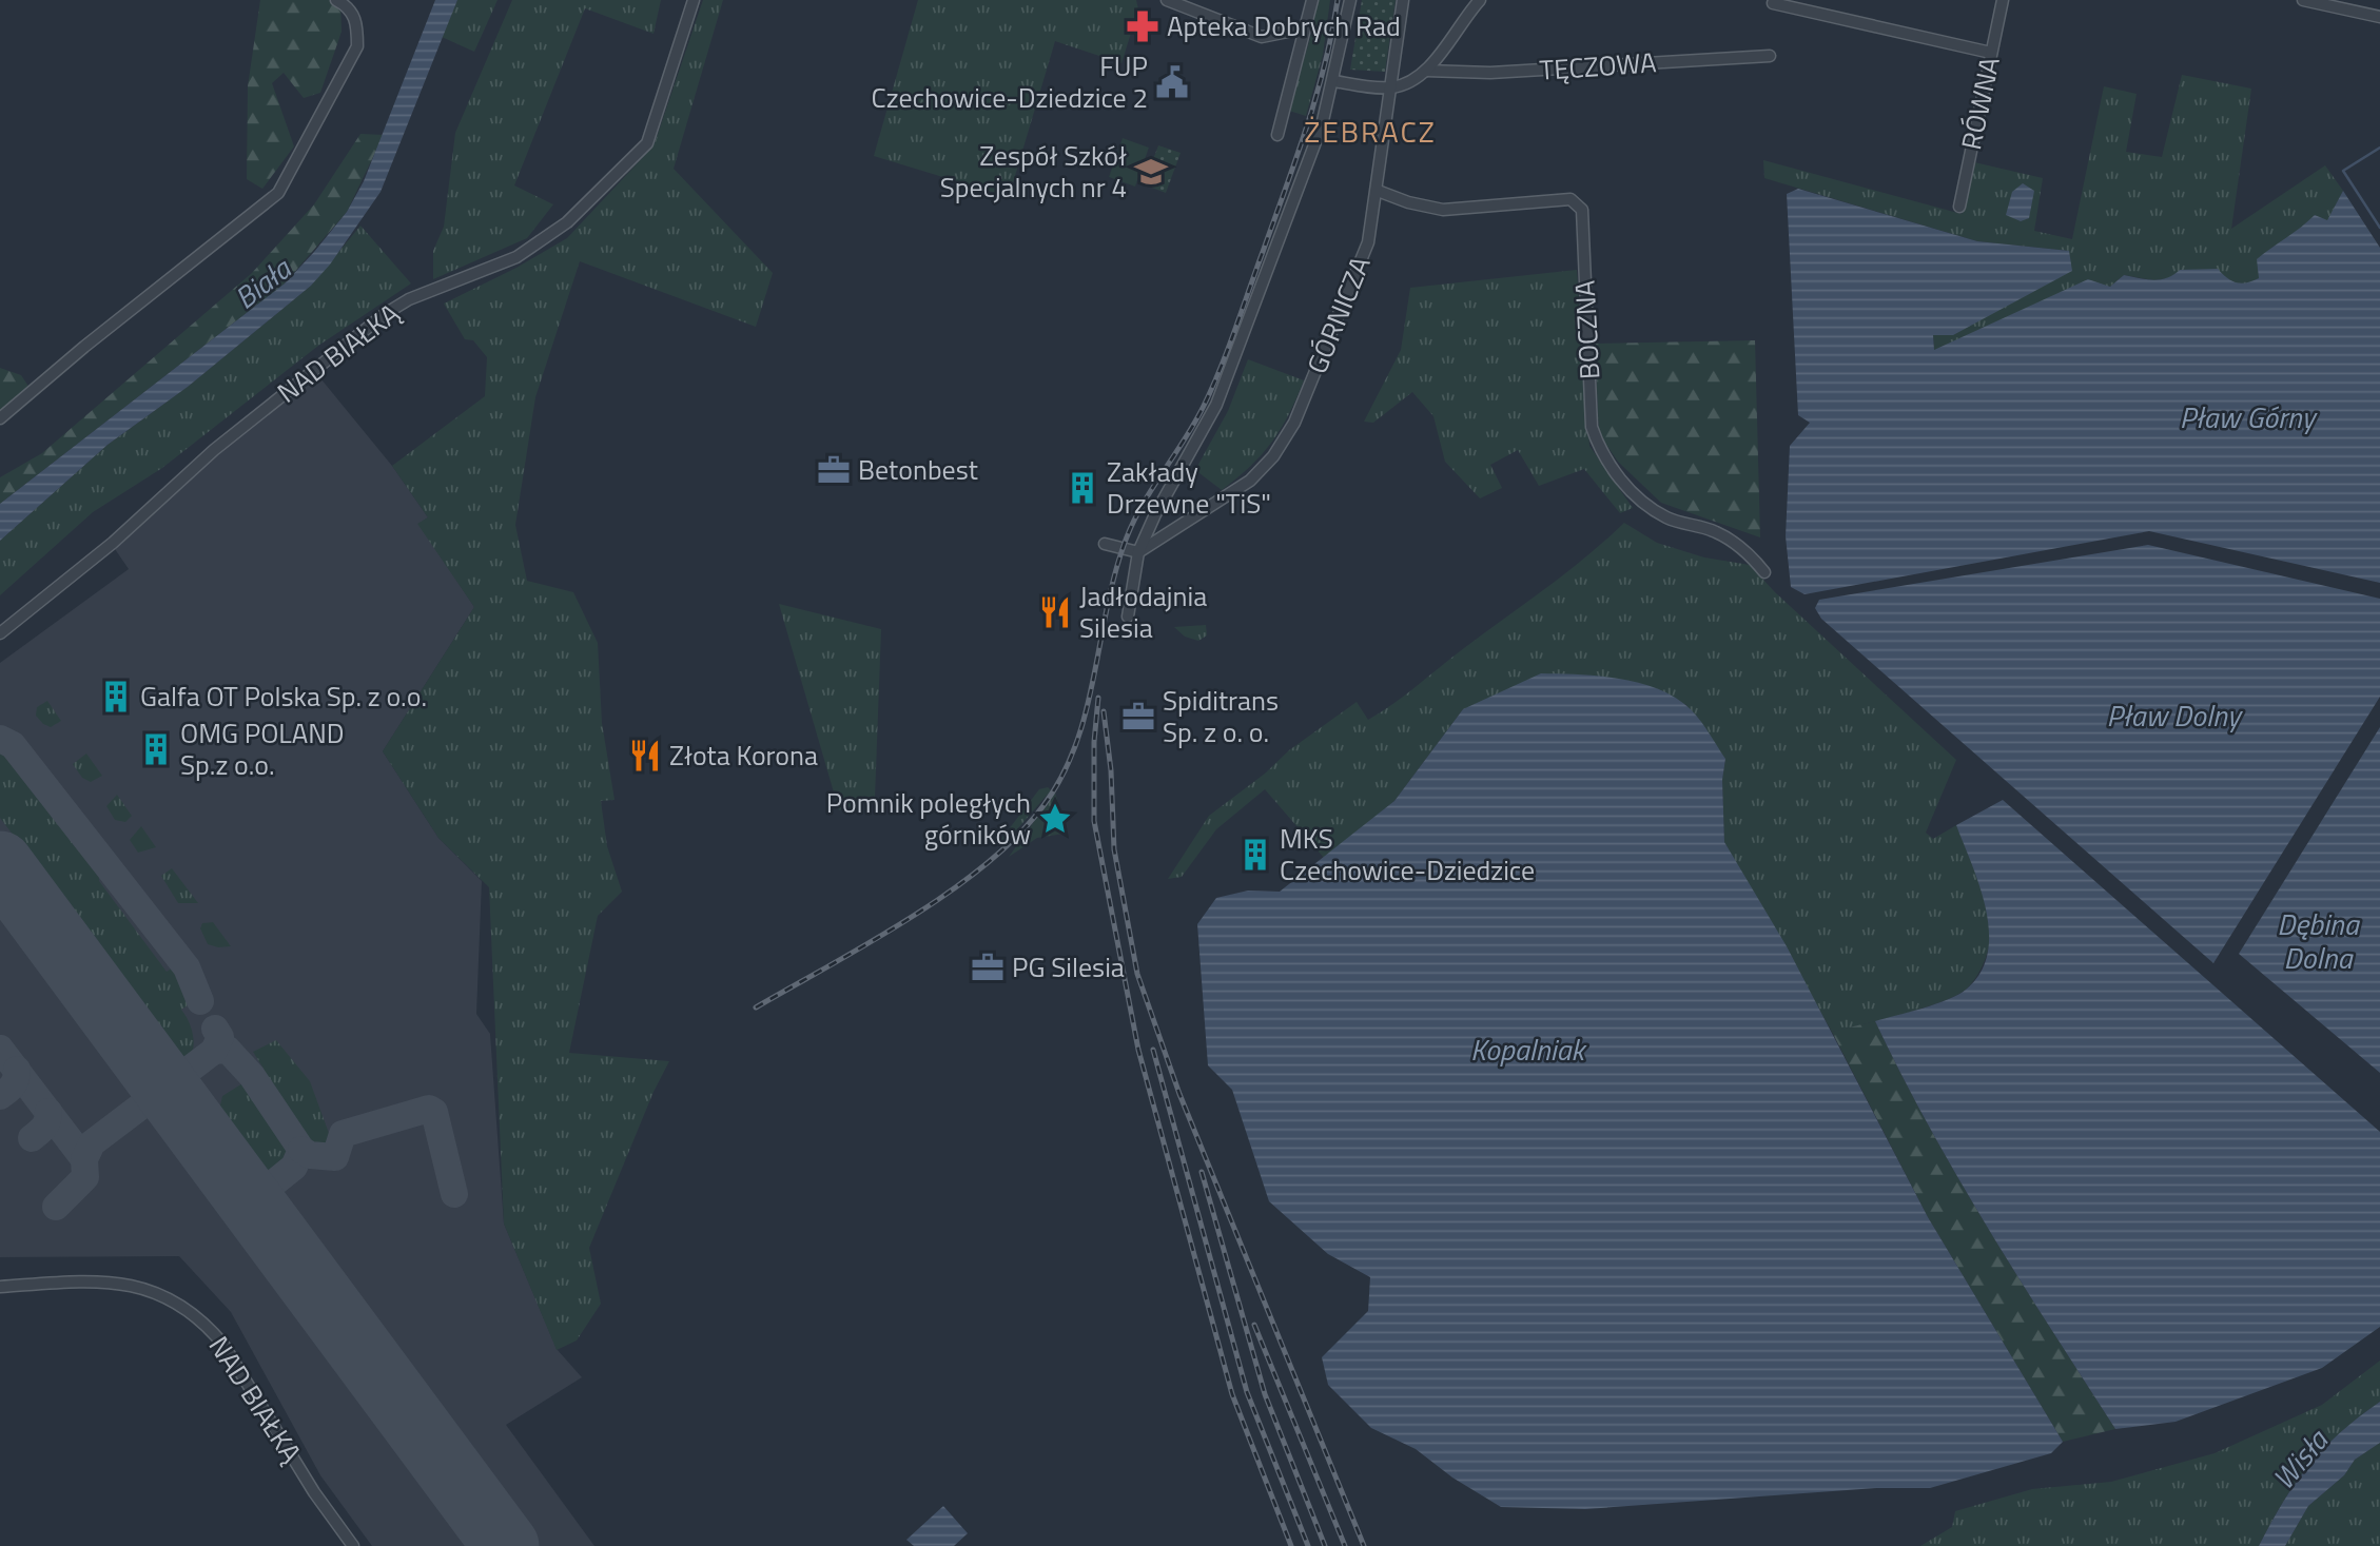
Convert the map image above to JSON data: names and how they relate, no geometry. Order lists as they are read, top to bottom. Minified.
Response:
{"streets":{"street":["TĘCZOWA","RÓWNA","GÓRNICZA","BOCZNA","NAD BIAŁKĄ"]},"crossings":[["GÓRNICZA","BOCZNA"]],"districts":["ŻEBRACZ"],"water":["Biała","Pław Górny","Pław Dolny","Dębina Dolna","Kopalniak","Wisła"],"places":{"pharmacy":["Apteka Dobrych Rad"],"public building":["FUP Czechowice-Dziedzice 2"],"school or university":["Zespół Szkół Specjalnych nr 4"],"office":["Betonbest","Spiditrans Sp. z o. o.","PG Silesia"],"building":["Zakłady Drzewne \"TiS\"","Galfa OT Polska Sp. z o.o.","OMG POLAND Sp.z o.o.","MKS Czechowice-Dziedzice"],"restaurant":["Jadłodajnia Silesia","Złota Korona"],"place":["Pomnik poległych górników"]}}
